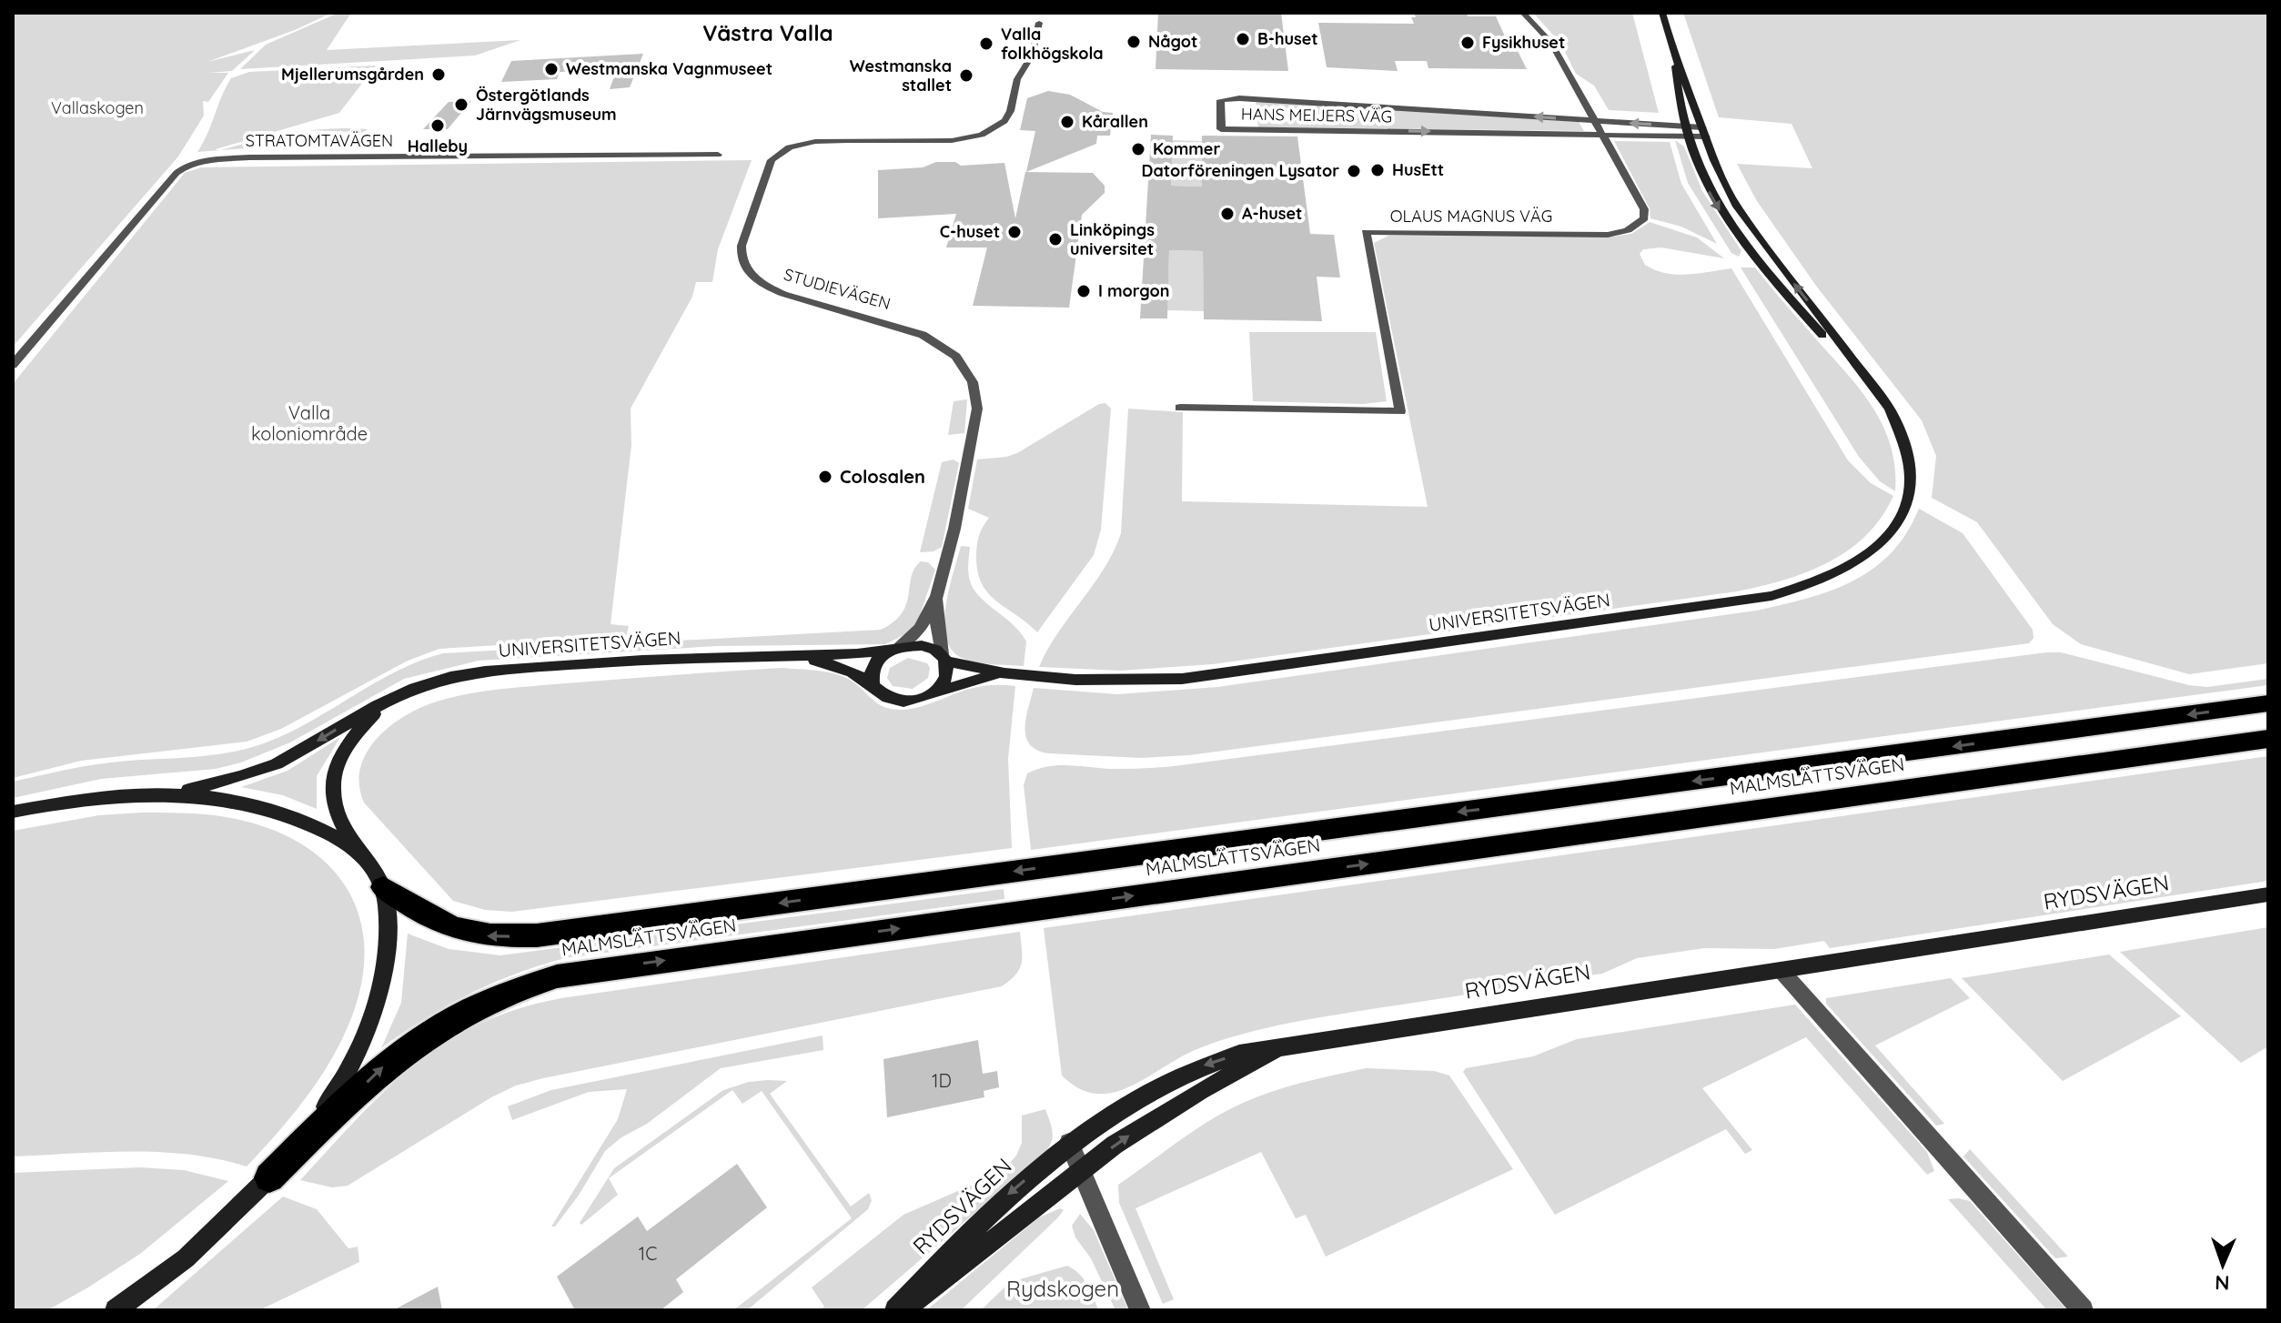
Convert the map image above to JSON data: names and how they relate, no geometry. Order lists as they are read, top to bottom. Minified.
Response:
{"streets":{"highway":["MALMSLÄTTSVÄGEN"],"main road":["UNIVERSITETSVÄGEN","RYDSVÄGEN"],"street":["HANS MEIJERS VÄG","STRATOMTAVÄGEN","OLAUS MAGNUS VÄG","STUDIEVÄGEN"]},"crossings":[["HANS MEIJERS VÄG","OLAUS MAGNUS VÄG"],["HANS MEIJERS VÄG","UNIVERSITETSVÄGEN"],["STUDIEVÄGEN","UNIVERSITETSVÄGEN"],["UNIVERSITETSVÄGEN","MALMSLÄTTSVÄGEN"]],"districts":["Västra Valla"],"parks":["Vallaskogen","Valla koloniområde","Rydskogen"],"places":["B-huset","Något","Fysikhuset","Valla folkhögskola","Westmanska Vagnmuseet","Mjellerumsgården","Westmanska stallet","Östergötlands Järnvägsmuseum","Kårallen","Halleby","Kommer","HusEtt","Datorföreningen Lysator","A-huset","C-huset","Linköpings universitet","I morgon","Colosalen"],"house_numbers":["1D","1C"],"north":"bottom"}
